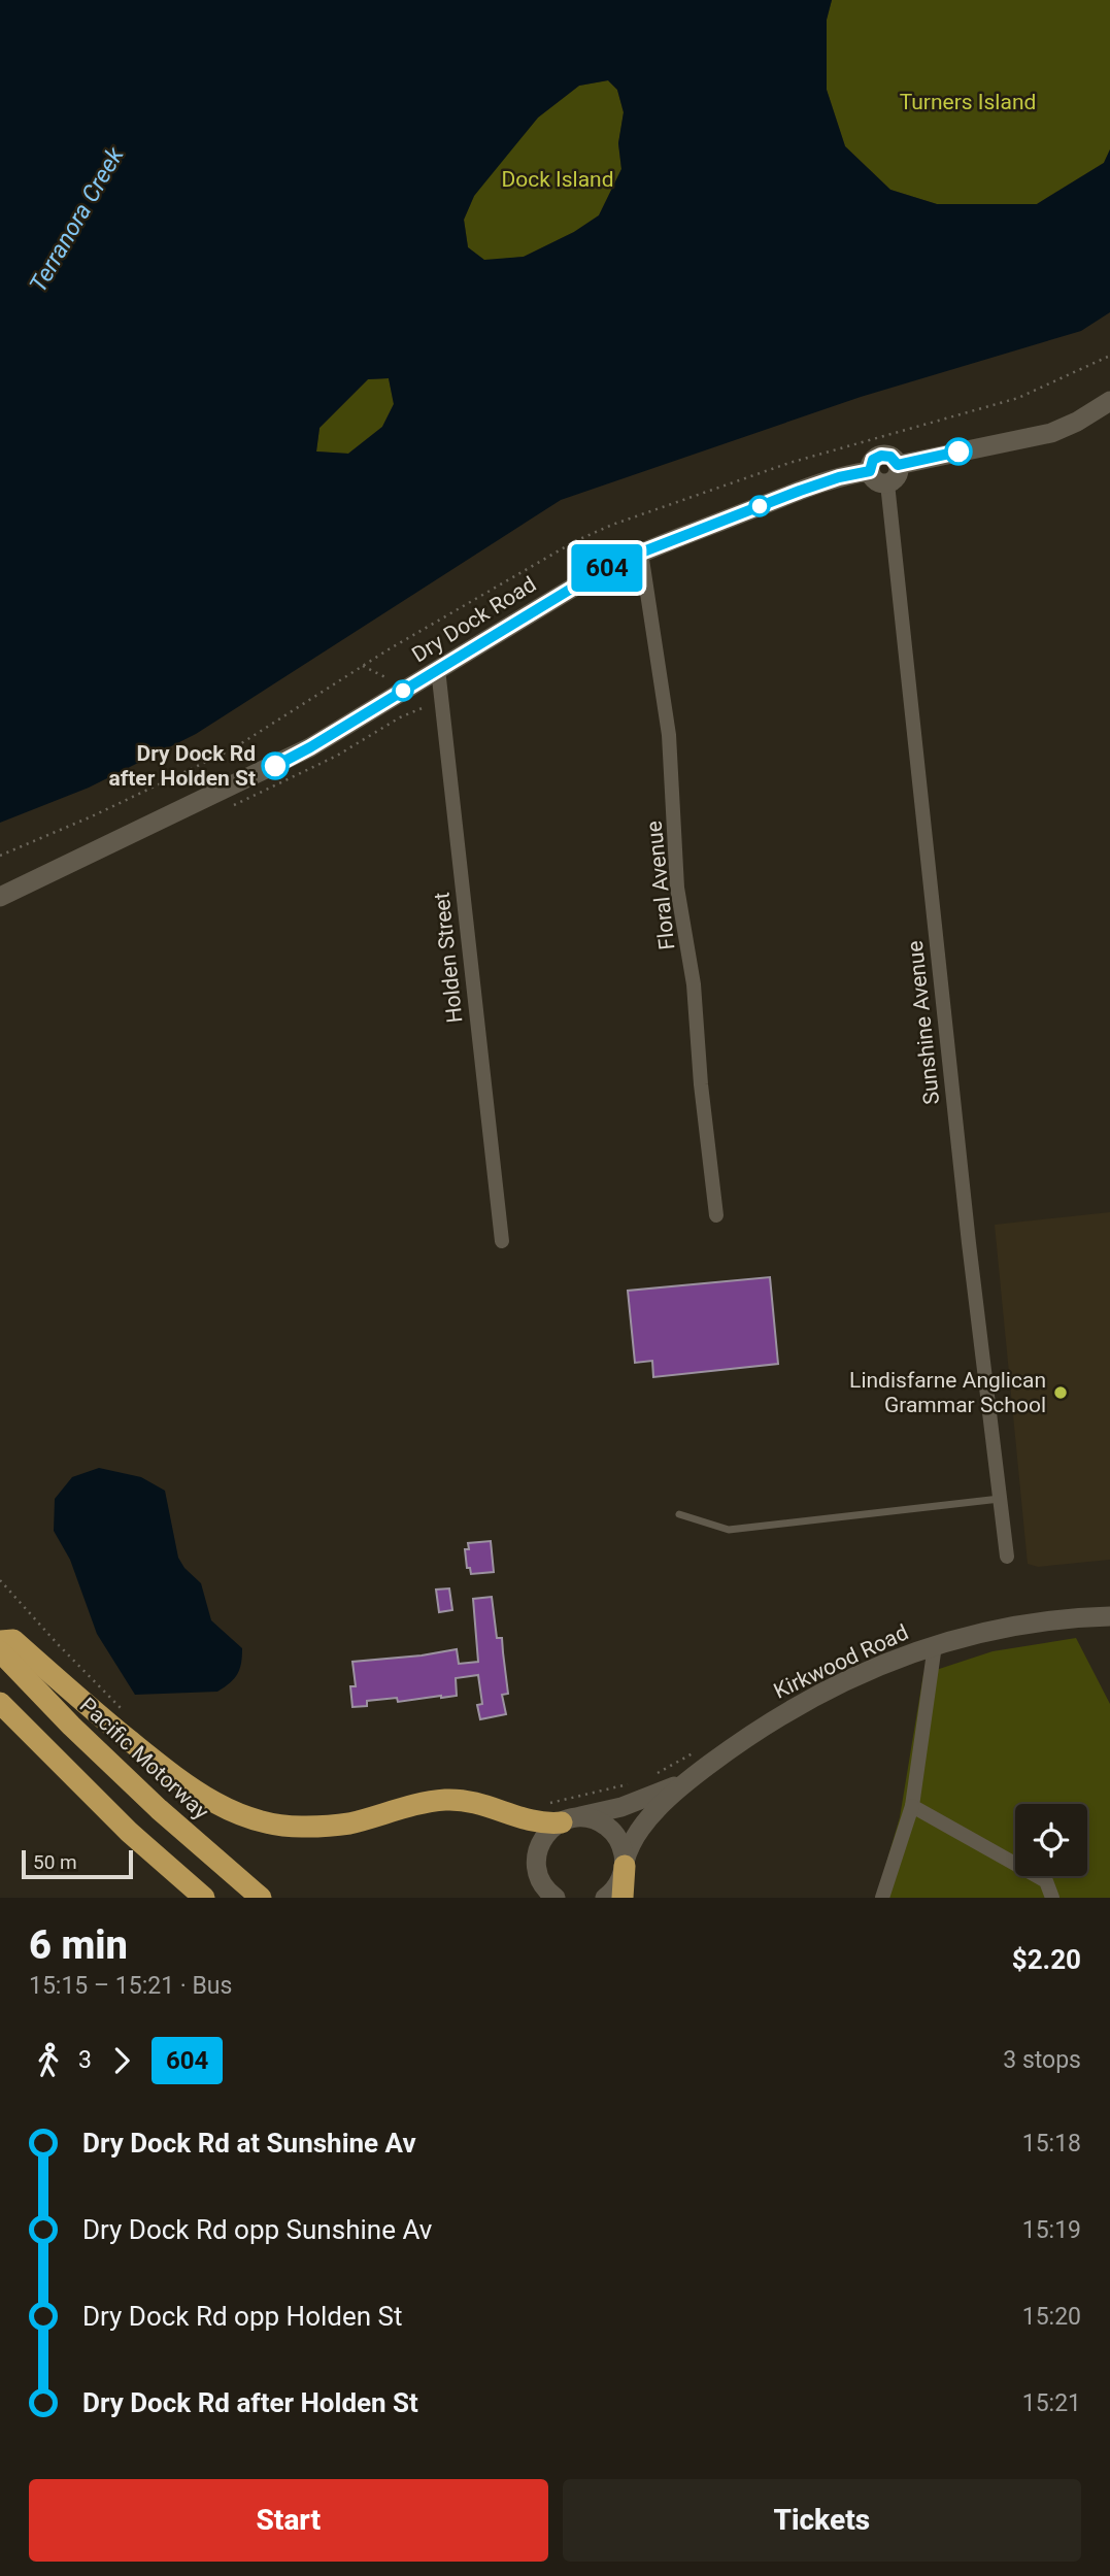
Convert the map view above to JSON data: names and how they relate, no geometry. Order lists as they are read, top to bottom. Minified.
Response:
{"streets":{"highway":["Pacific Motorway"],"street":["Dry Dock Road","Floral Avenue","Holden Street","Sunshine Avenue","Kirkwood Road"]},"crossings":[["Dry Dock Road","Floral Avenue"],["Dry Dock Road","Holden Street"],["Dry Dock Road","Sunshine Avenue"]],"water":["Terranora Creek"],"parks":["Turners Island","Dock Island"],"places":["Dry Dock Rd after Holden St","Lindisfarne Anglican Grammar School"],"lines":["bus line 604"],"scale_bar":"50 m","page":{"on_map":"604","scale":"50 m","heading":["6 min","15:15 – 15:21 · Bus","$2.20"],"legs":["3","604","3 stops"],"list":[{"name":"Dry Dock Rd at Sunshine Av","value":"15:18"},{"name":"Dry Dock Rd opp Sunshine Av","value":"15:19"},{"name":"Dry Dock Rd opp Holden St","value":"15:20"},{"name":"Dry Dock Rd after Holden St","value":"15:21"}],"buttons":["Start","Tickets"]}}
